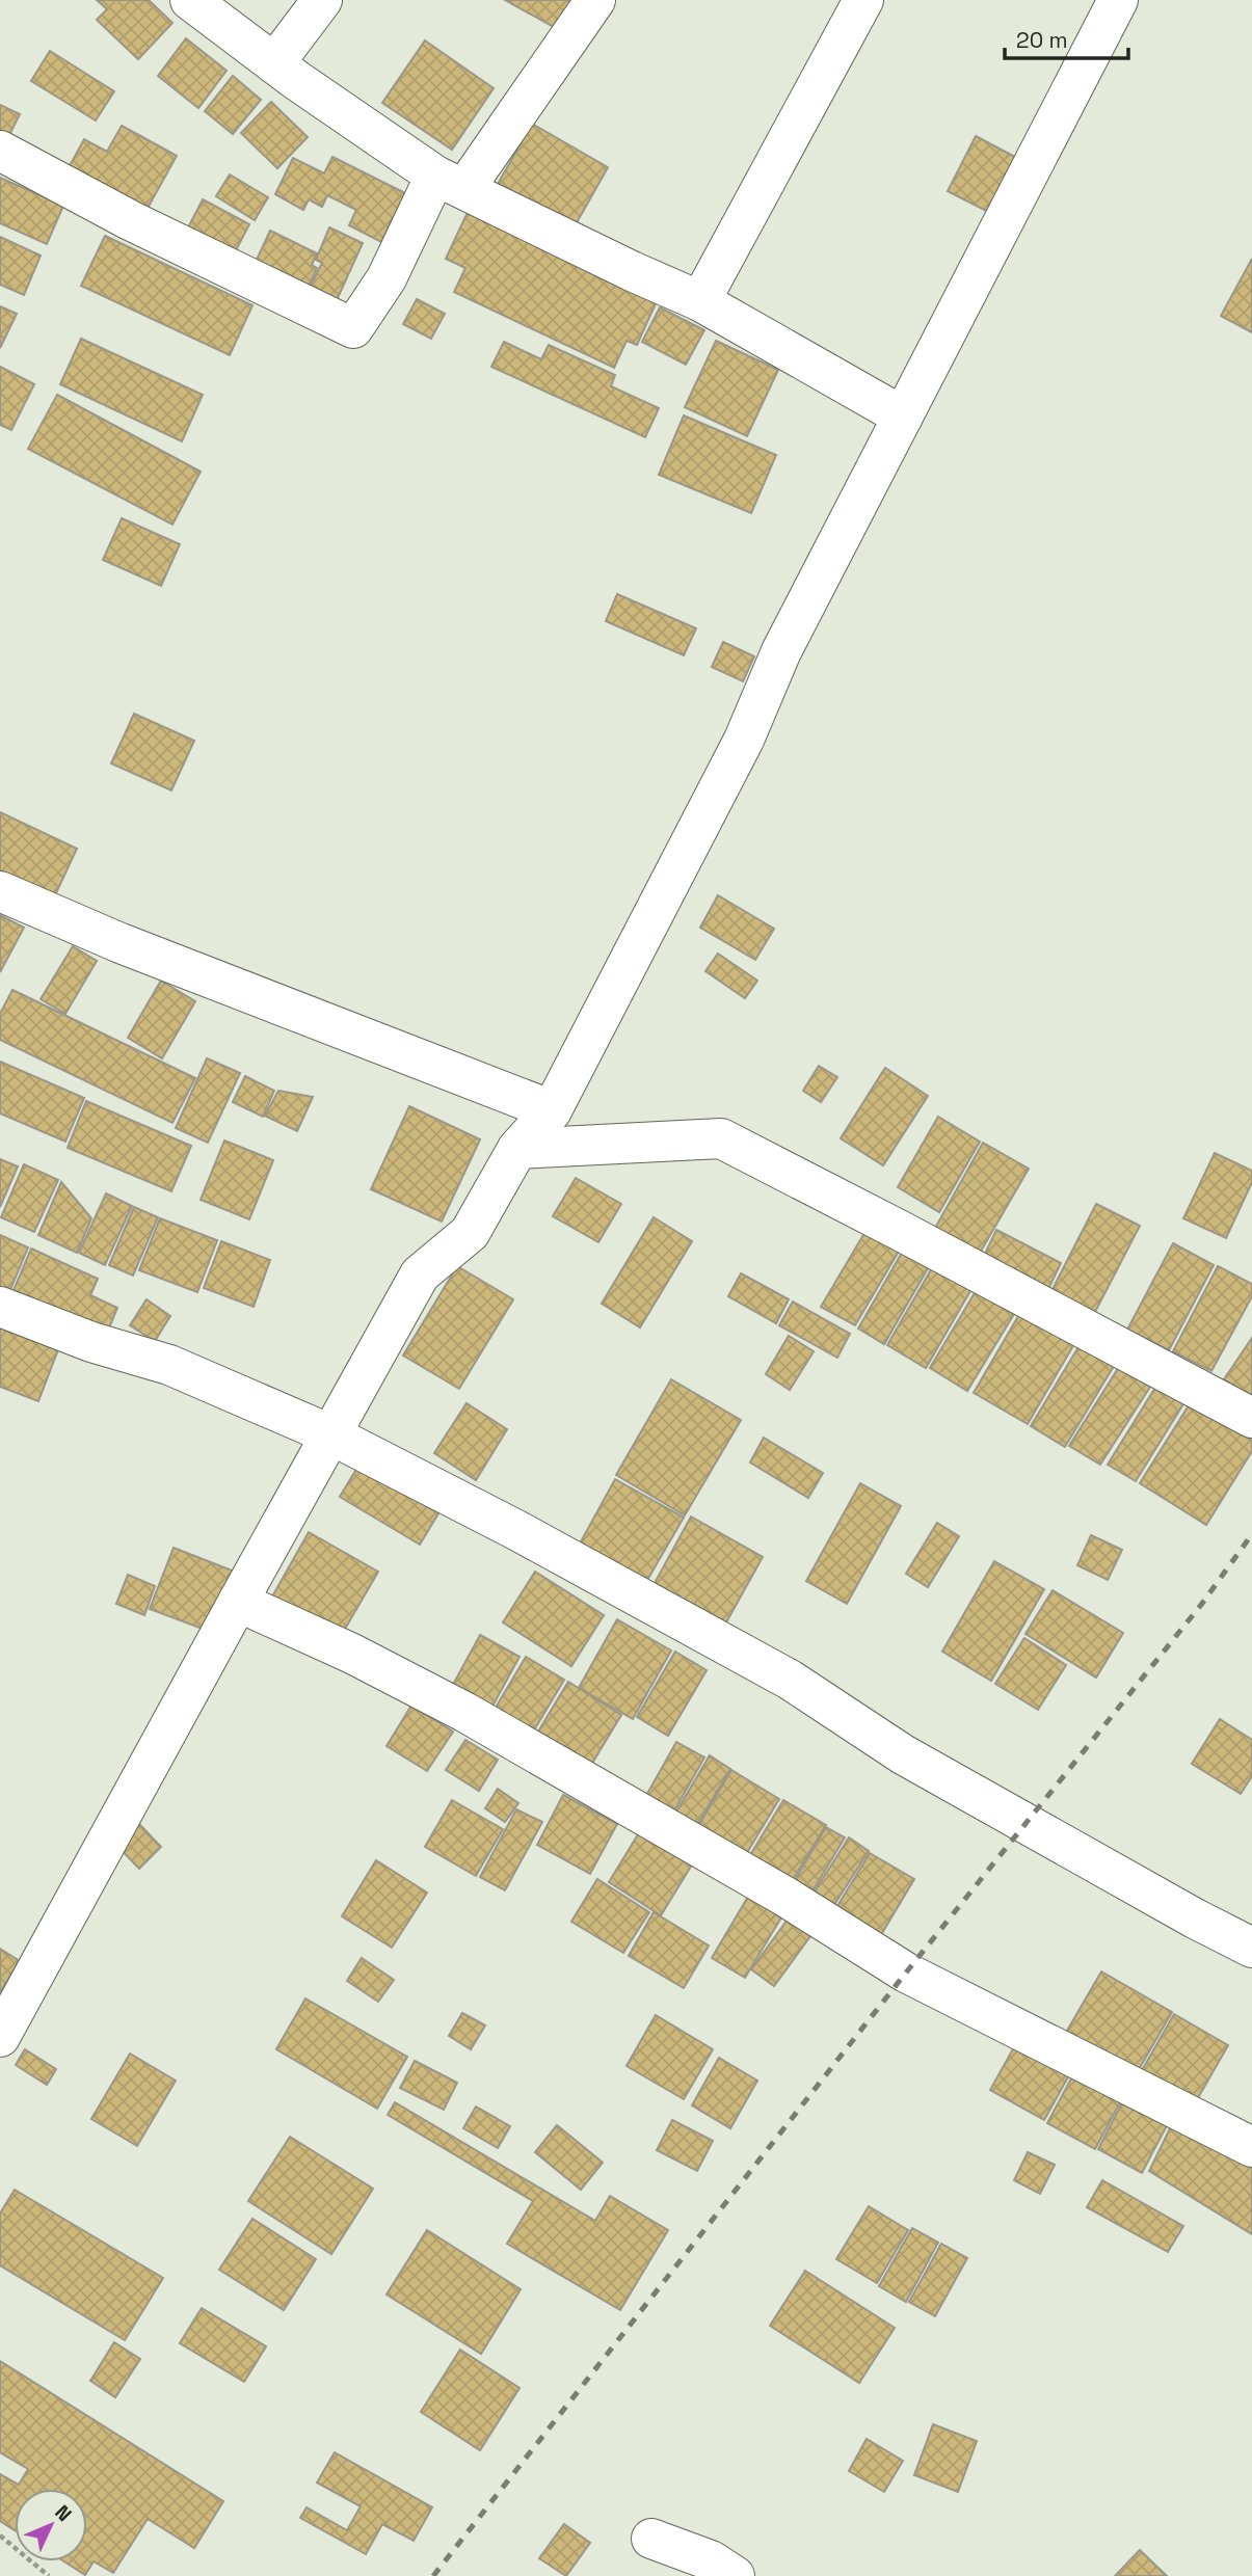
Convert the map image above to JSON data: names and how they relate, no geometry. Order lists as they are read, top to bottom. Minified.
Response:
{"scale_bar":"20 m","north":"top right"}
